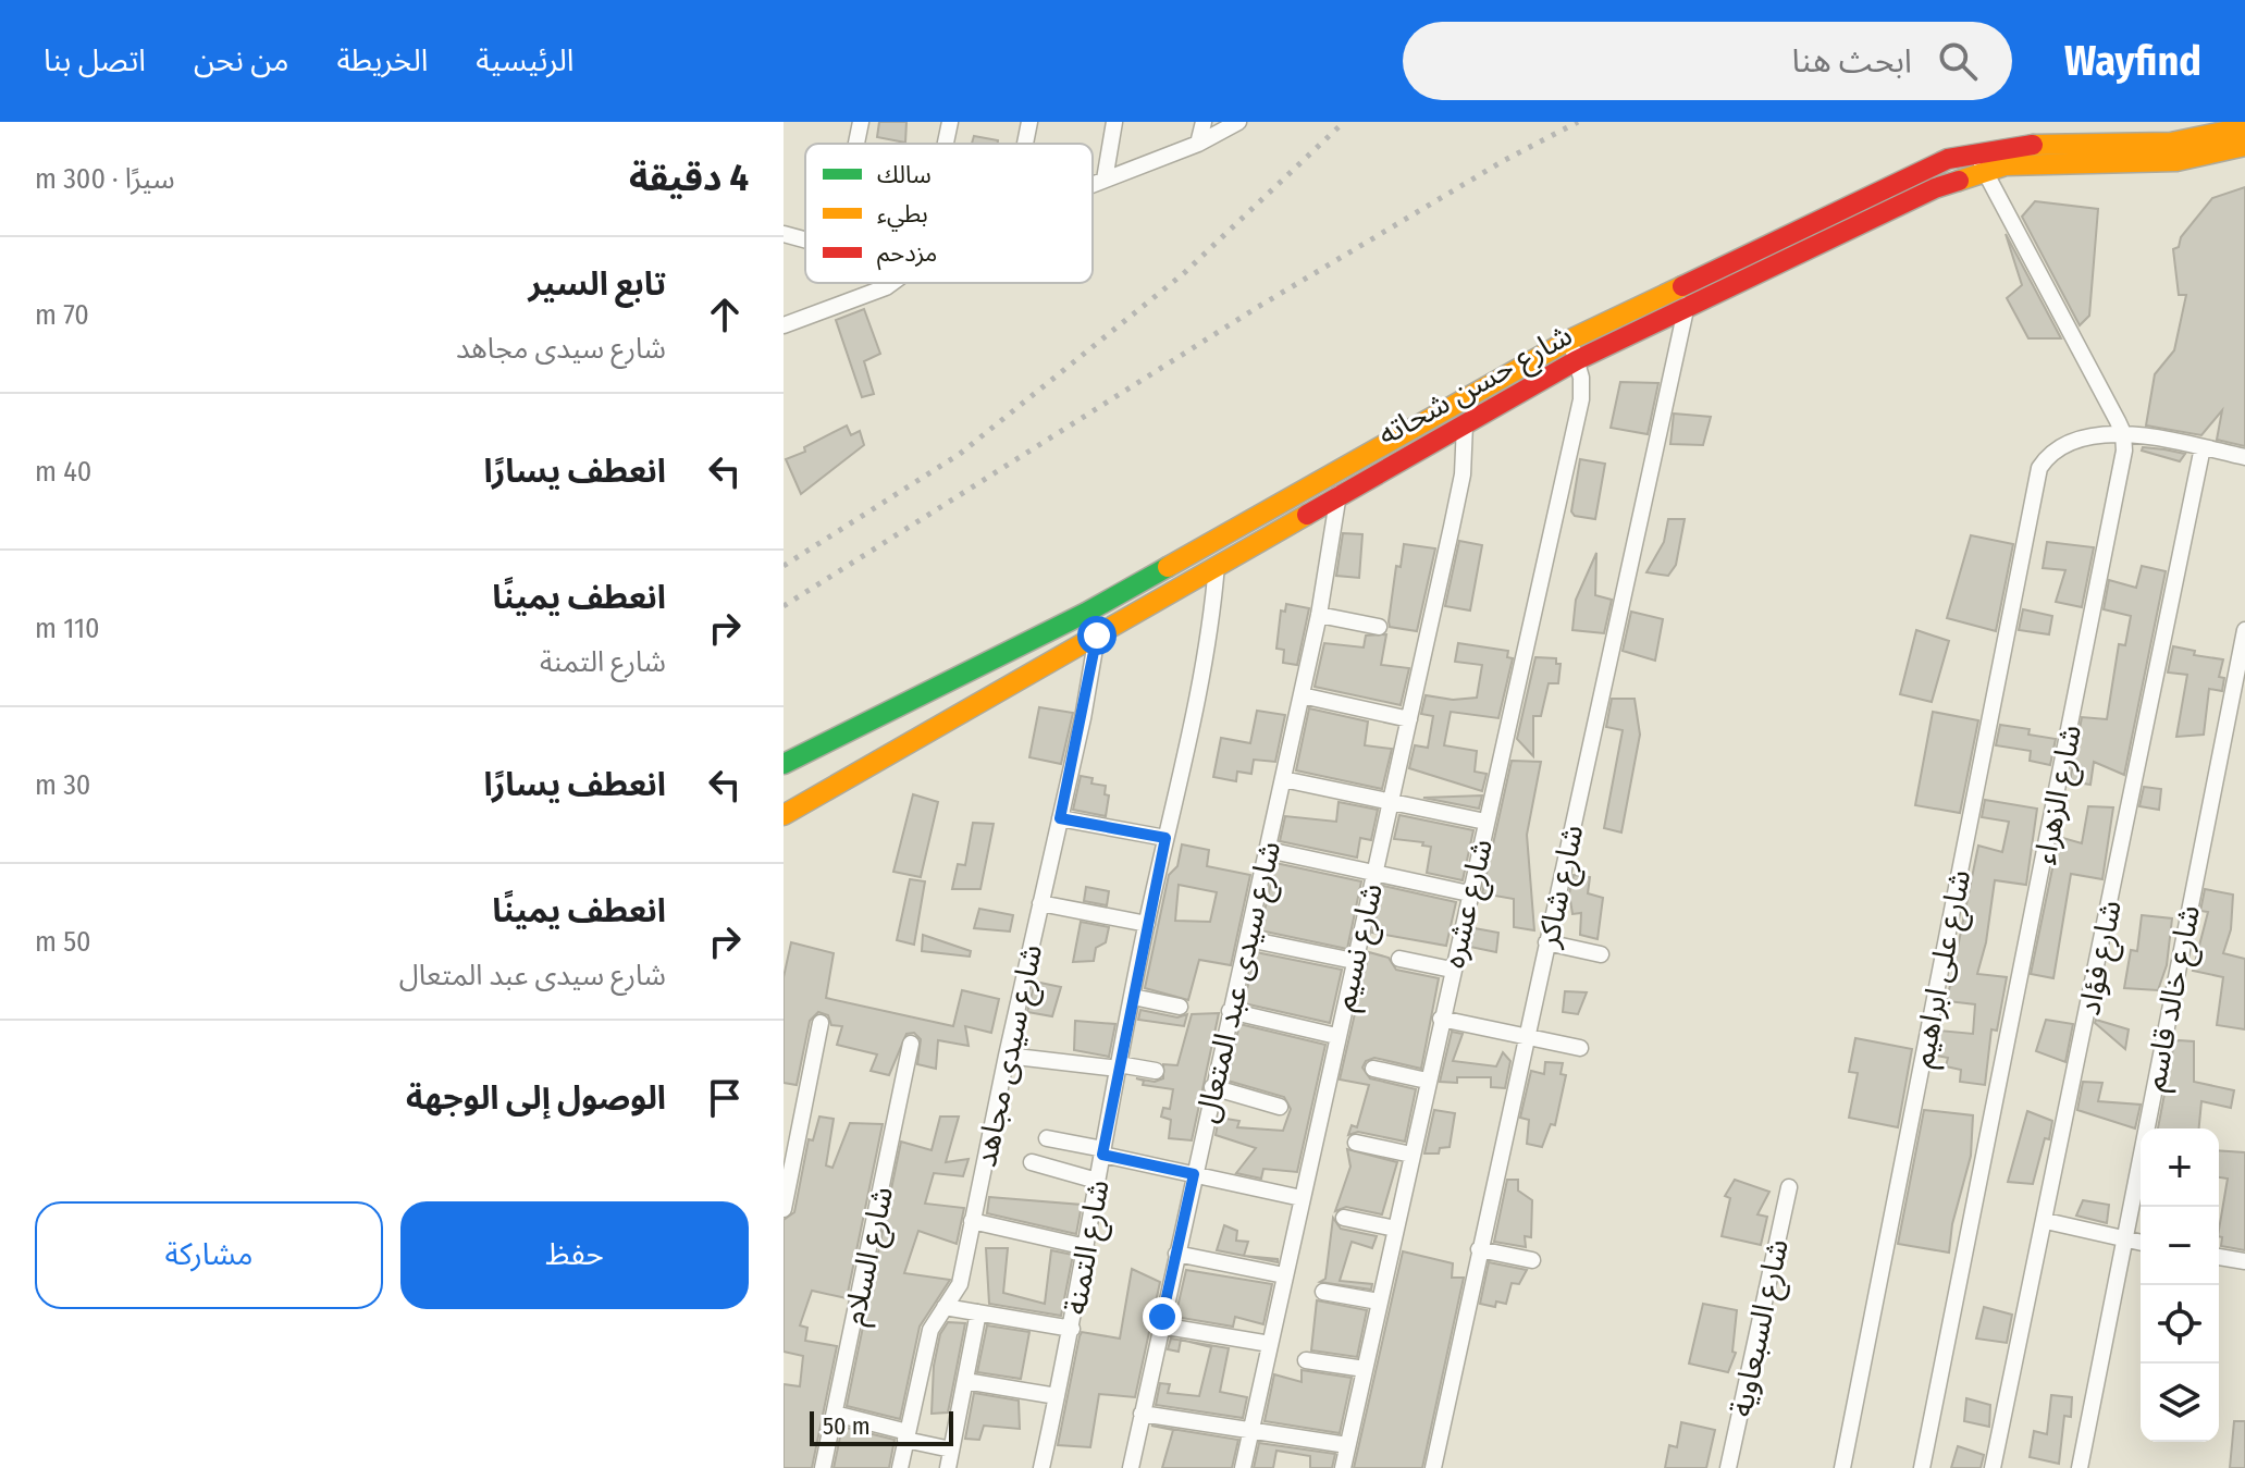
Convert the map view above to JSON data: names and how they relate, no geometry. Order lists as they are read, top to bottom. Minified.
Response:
{"streets":{"main road":["شارع حسن شحاته"],"street":["شارع الزهراء","شارع شاكر","شارع عشره","شارع نسيم","شارع فؤاد","شارع على ابراهيم","شارع سيدى عبد المتعال","شارع خالد قاسم","شارع سيدى مجاهد","شارع التمنة","شارع السلام","شارع السبعاوية"]},"crossings":[["شارع حسن شحاته","شارع شاكر"],["شارع حسن شحاته","شارع عشره"],["شارع حسن شحاته","شارع نسيم"],["شارع حسن شحاته","شارع سيدى عبد المتعال"],["شارع حسن شحاته","شارع سيدى مجاهد"],["شارع حسن شحاته","شارع التمنة"],["شارع الزهراء","شارع على ابراهيم"]],"legend":["سالك","بطيء","مزدحم"],"scale_bar":"50 m","page":{"header":"Wayfind","search":"ابحث هنا","nav":["الرئيسية","الخريطة","من نحن","اتصل بنا"],"heading":["4 دقيقة","سيرًا · 300 m"],"list":[["تابع السير","شارع سيدى مجاهد","70 m"],["انعطف يسارًا","40 m"],["انعطف يمينًا","شارع التمنة","110 m"],["انعطف يسارًا","30 m"],["انعطف يمينًا","شارع سيدى عبد المتعال","50 m"],"الوصول إلى الوجهة"],"map_buttons":["+","−"],"buttons":["حفظ","مشاركة"],"scale":"50 m"}}
